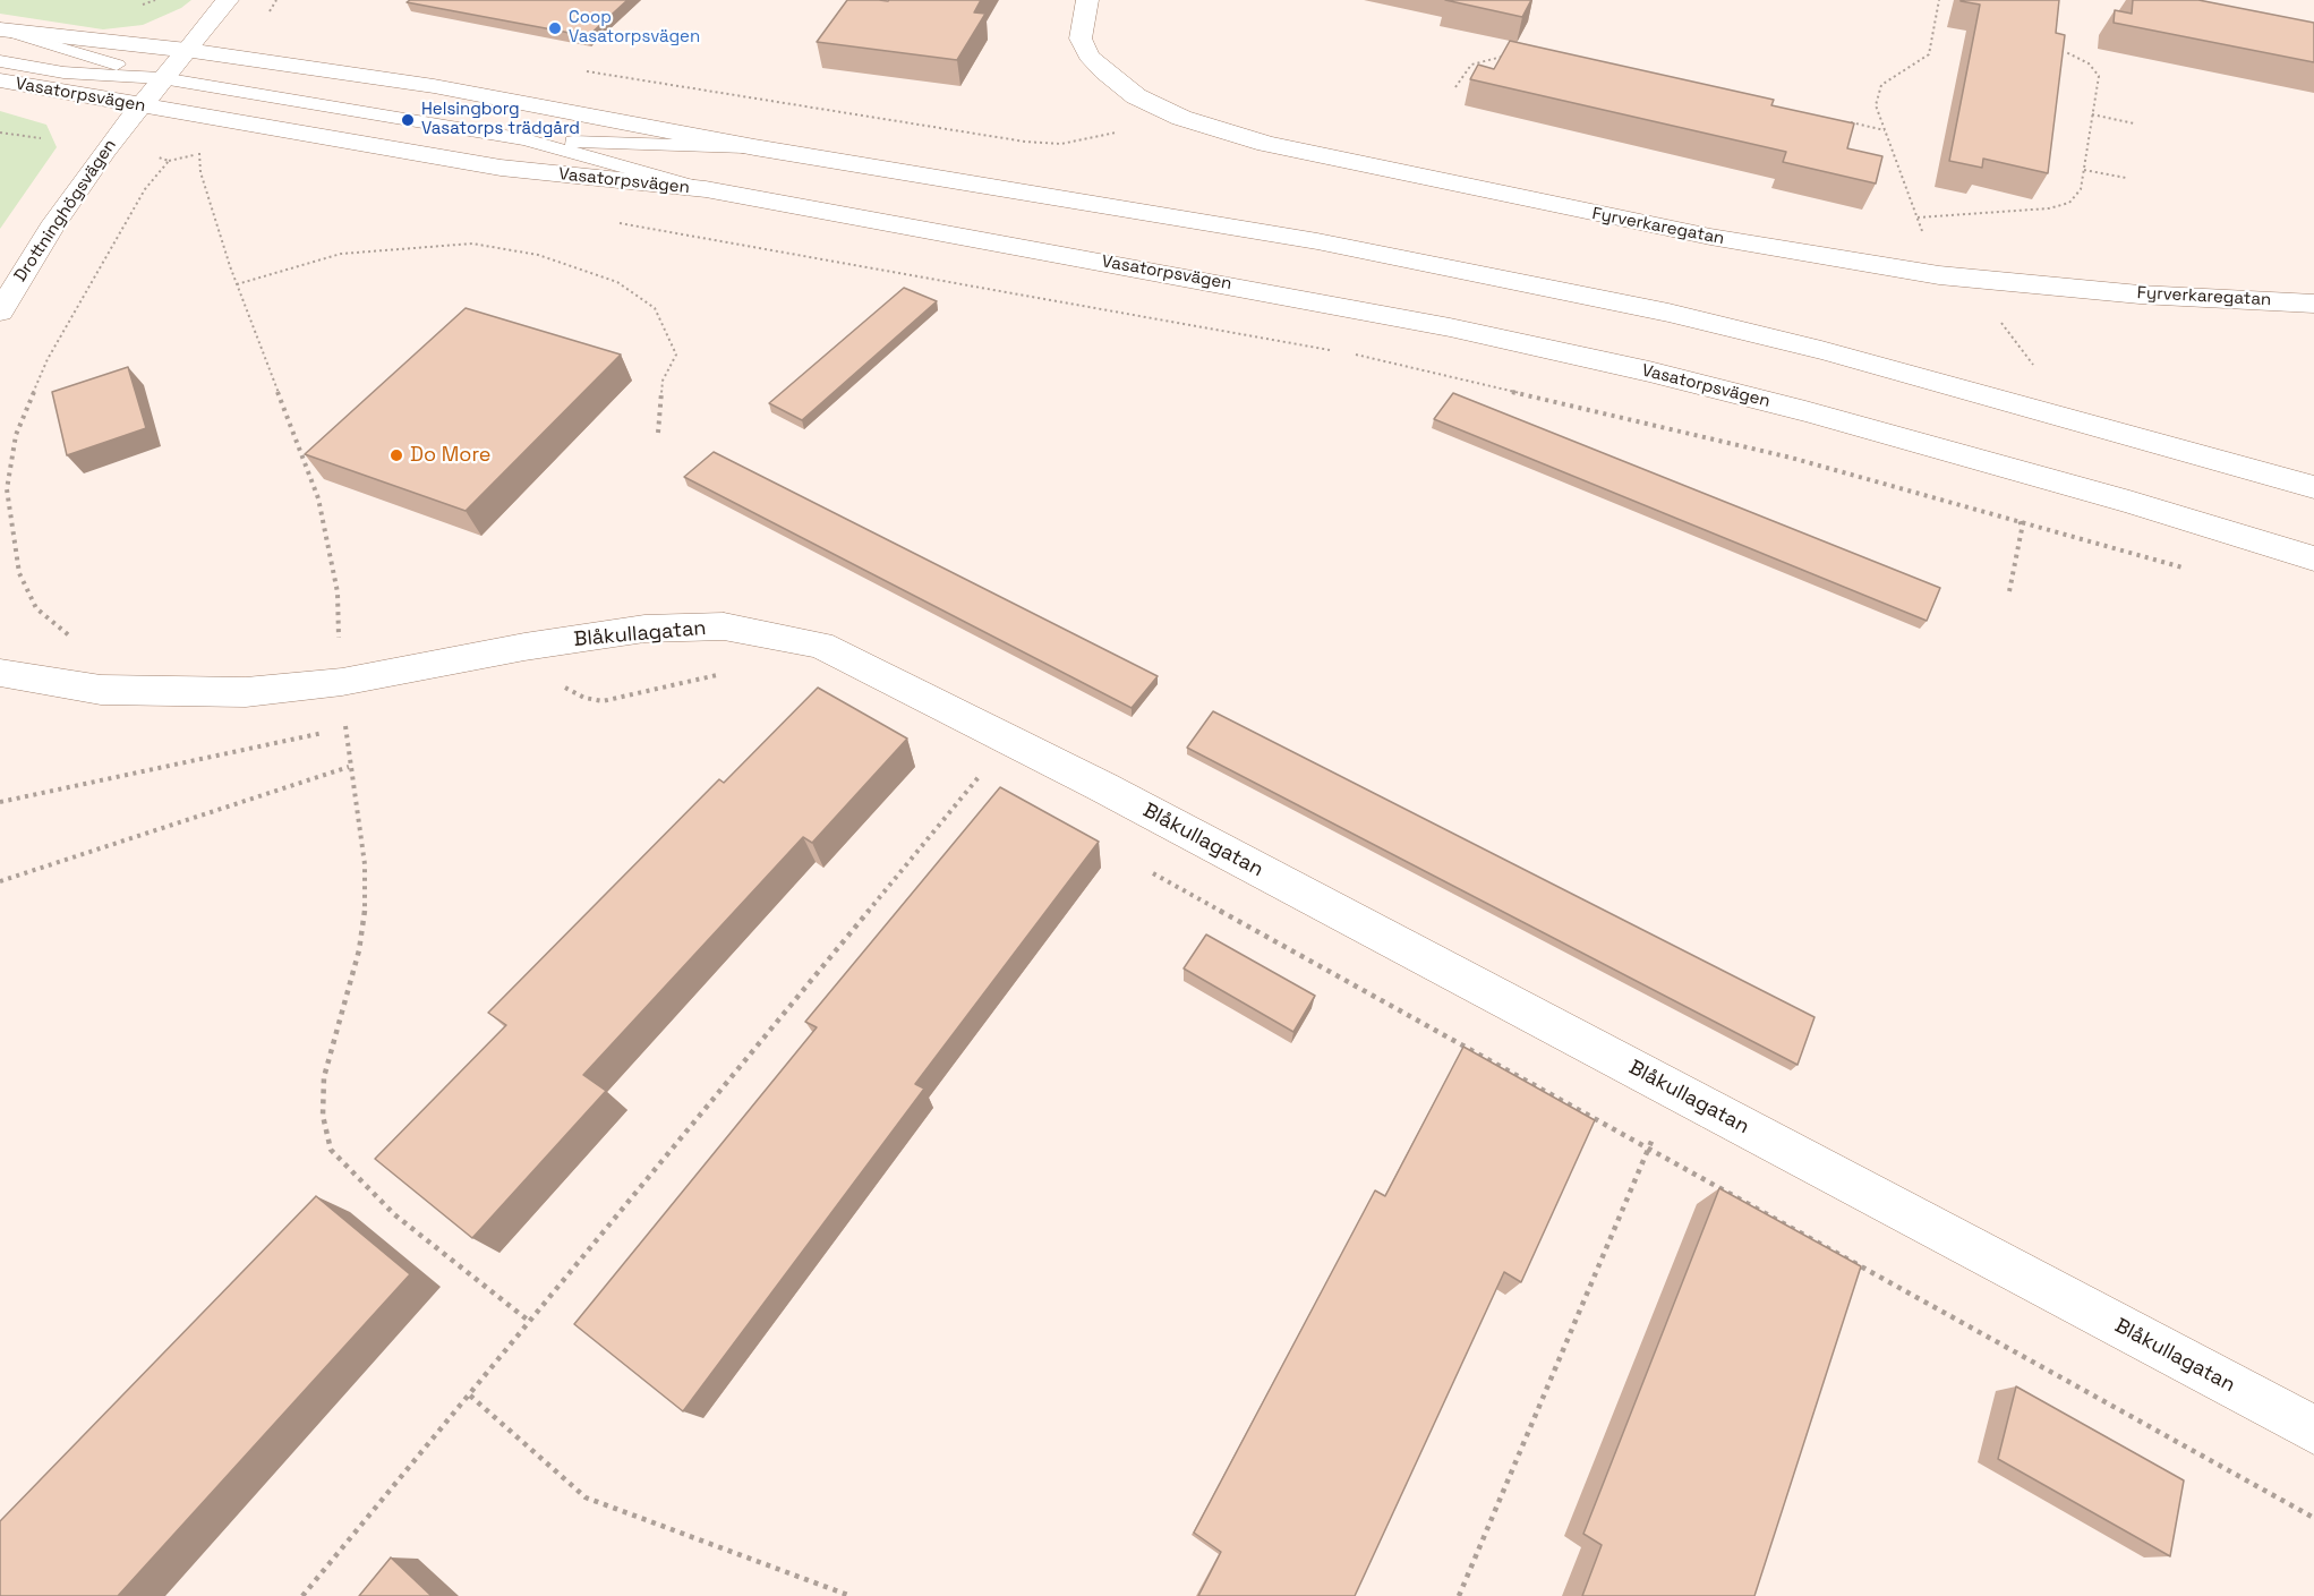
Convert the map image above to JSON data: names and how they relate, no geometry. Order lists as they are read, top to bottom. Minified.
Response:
{"streets":{"main road":["Vasatorpsvägen","Drottninghögsvägen","Fyrverkaregatan","Blåkullagatan"]},"crossings":[["Vasatorpsvägen","Drottninghögsvägen"]],"places":["Coop Vasatorpsvägen","Helsingborg Vasatorps trädgård","Do More"]}
